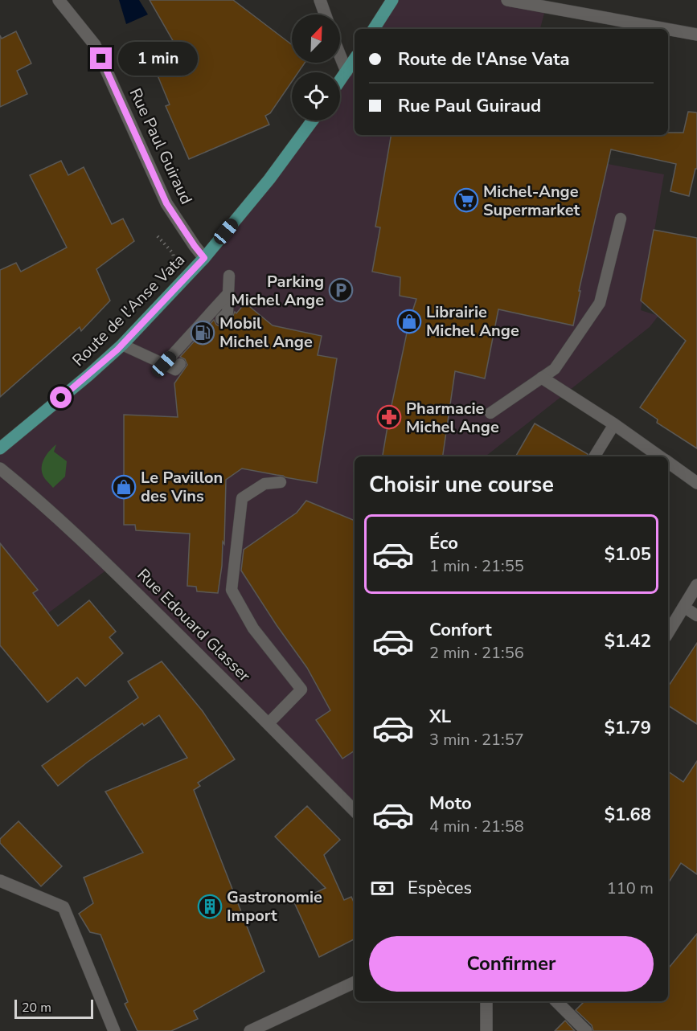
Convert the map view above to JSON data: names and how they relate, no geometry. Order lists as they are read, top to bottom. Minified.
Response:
{"streets":{"main road":["Route de l'Anse Vata"],"street":["Rue Paul Guiraud","Rue Edouard Glasser"]},"crossings":[["Rue Paul Guiraud","Route de l'Anse Vata"]],"places":{"supermarket":["Michel-Ange Supermarket"],"parking":["Parking Michel Ange"],"shop":["Librairie Michel Ange","Le Pavillon des Vins"],"fuel station":["Mobil Michel Ange"],"pharmacy":["Pharmacie Michel Ange"],"building":["Gastronomie Import"]},"scale_bar":"20 m","north":"top right","page":{"banner":["Route de l'Anse Vata","Rue Paul Guiraud"],"bubble":"1 min","heading":"Choisir une course","list":[{"name":"Éco","note":"1 min · 21:55","value":"$1.05"},{"name":"Confort","note":"2 min · 21:56","value":"$1.42"},{"name":"XL","note":"3 min · 21:57","value":"$1.79"},{"name":"Moto","note":"4 min · 21:58","value":"$1.68"}],"pay":["Espèces","110 m"],"buttons":"Confirmer","scale":"20 m"}}
